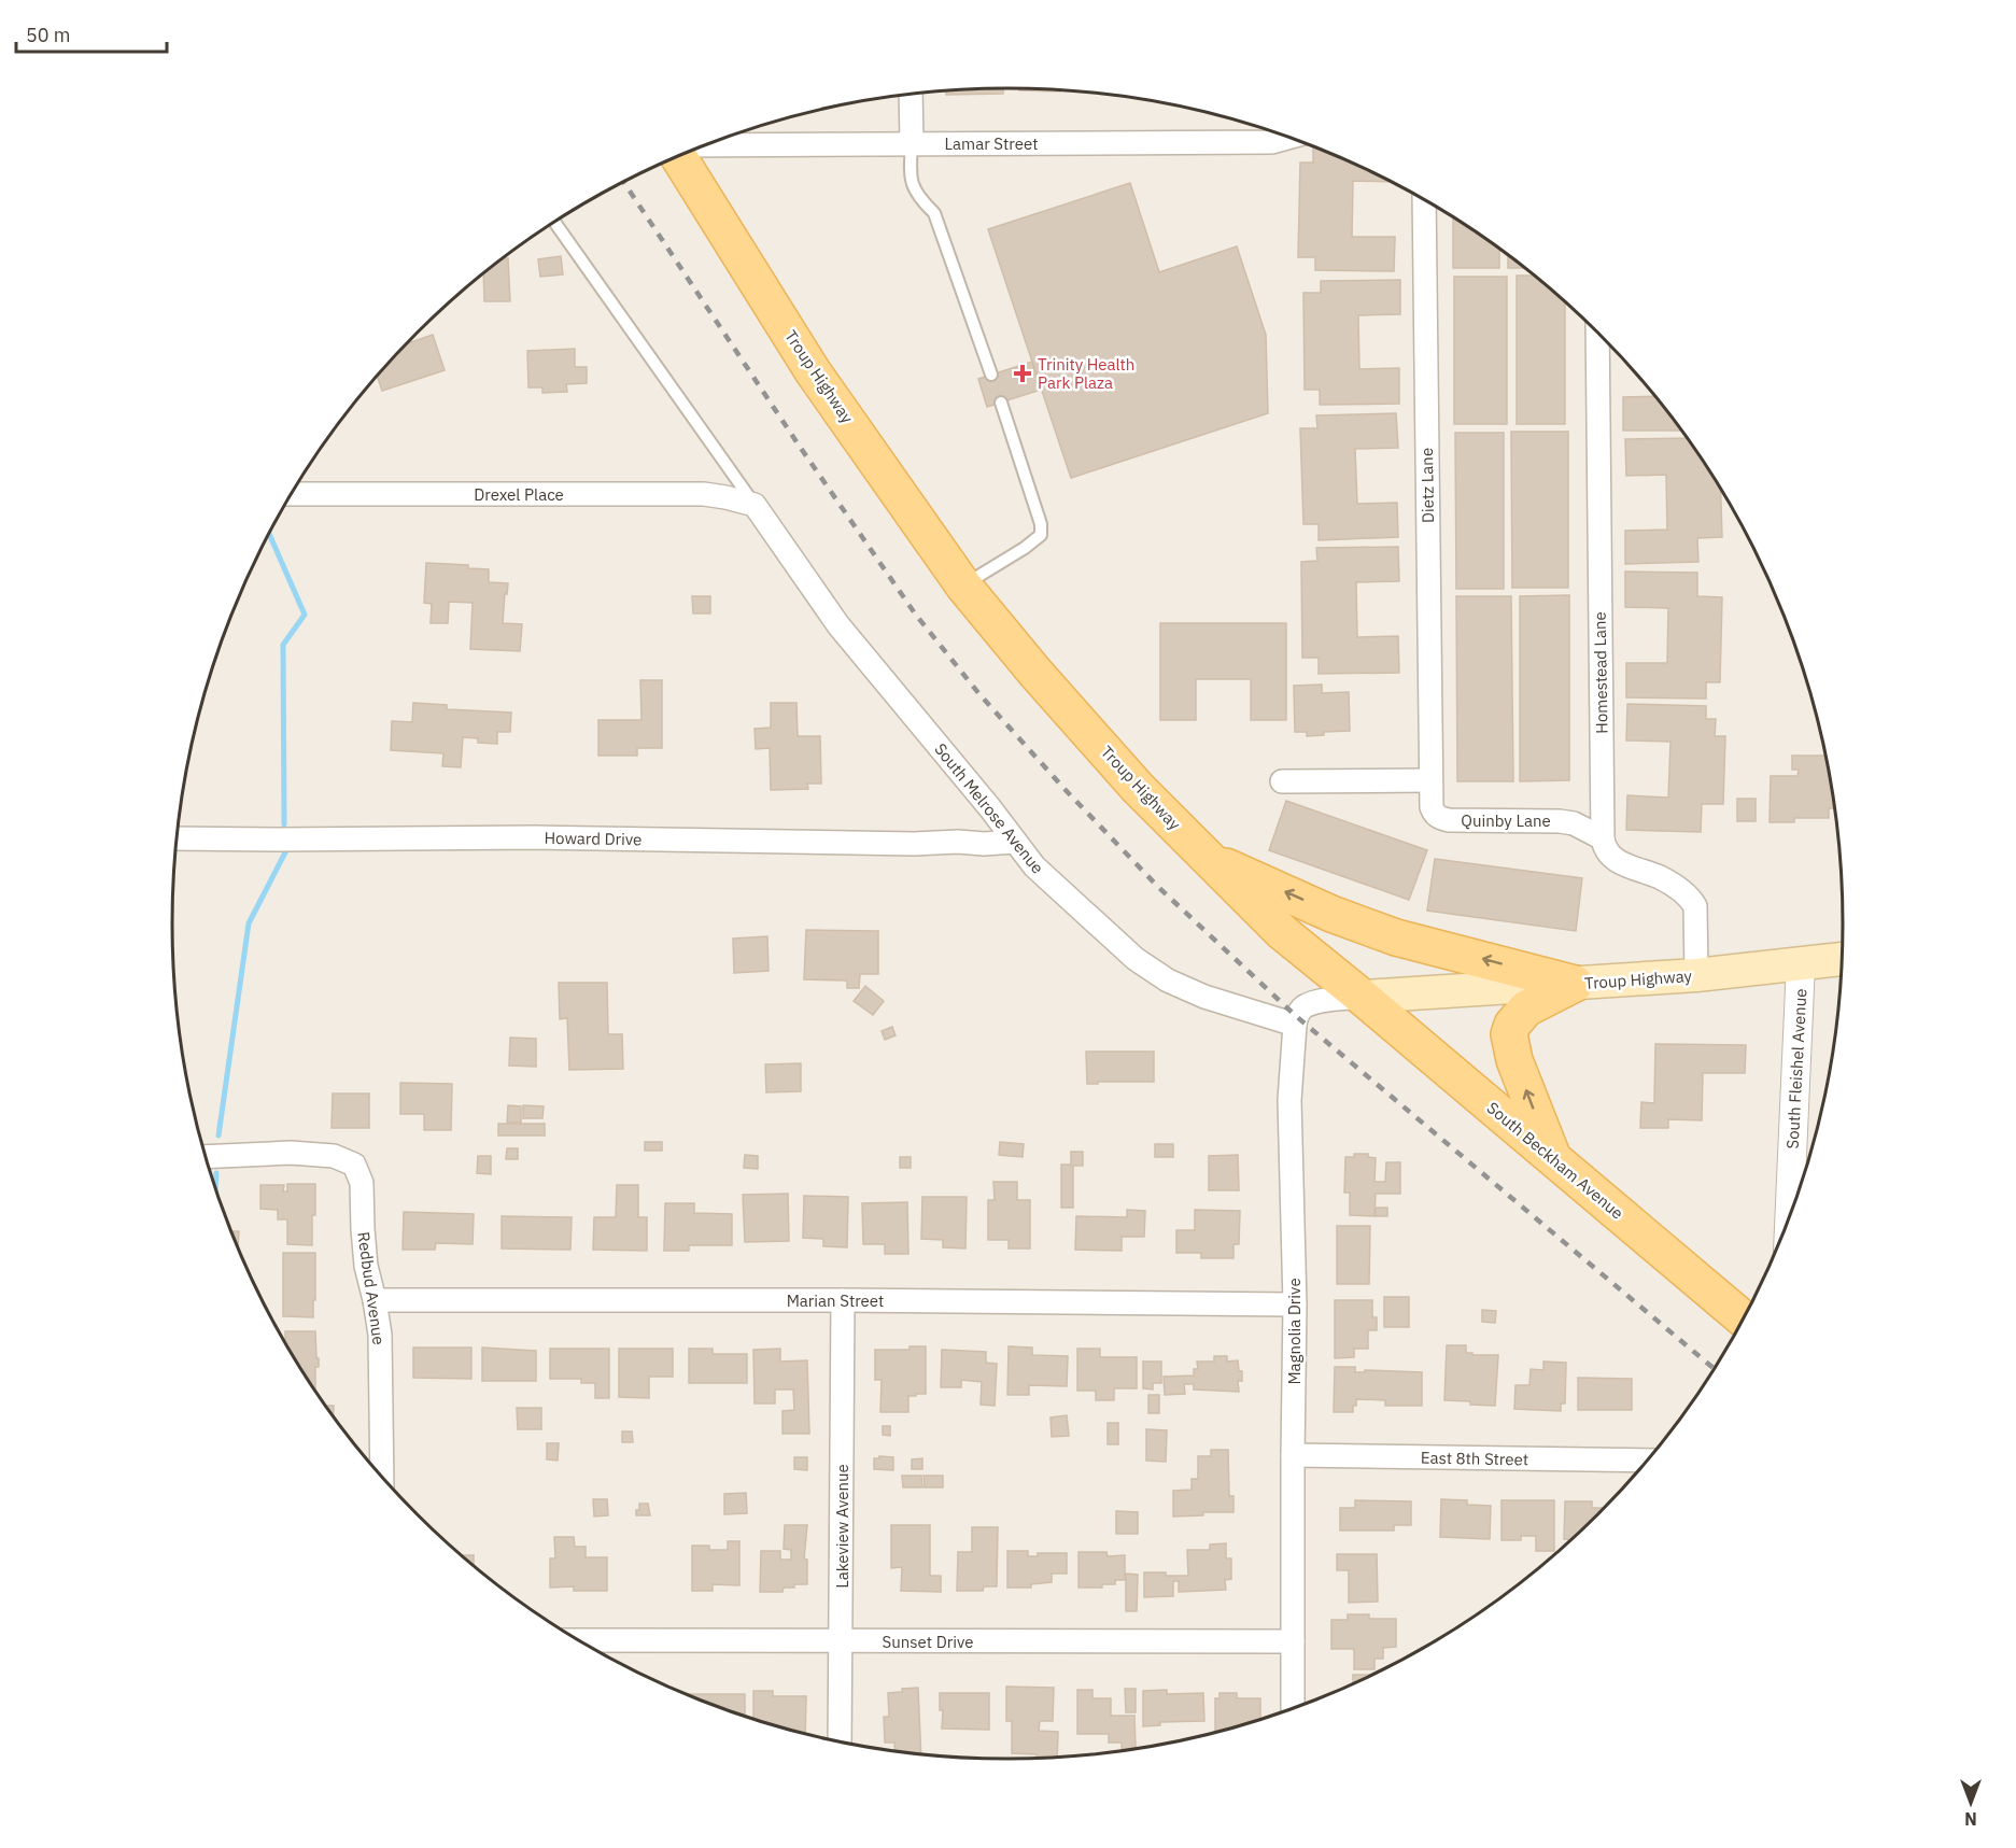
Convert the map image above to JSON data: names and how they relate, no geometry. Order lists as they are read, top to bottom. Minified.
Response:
{"streets":{"main road":["Troup Highway","South Beckham Avenue"],"street":["Lamar Street","Dietz Lane","Drexel Place","Homestead Lane","South Melrose Avenue","Quinby Lane","Howard Drive","South Fleishel Avenue","Redbud Avenue","Marian Street","Magnolia Drive","East 8th Street","Lakeview Avenue","Sunset Drive"]},"crossings":[["Troup Highway","South Fleishel Avenue"],["Troup Highway","South Beckham Avenue"],["Dietz Lane","Quinby Lane"],["Drexel Place","South Melrose Avenue"],["Homestead Lane","Quinby Lane"],["South Melrose Avenue","Howard Drive"],["South Melrose Avenue","Magnolia Drive"],["Redbud Avenue","Marian Street"],["Marian Street","Magnolia Drive"],["Marian Street","Lakeview Avenue"],["Magnolia Drive","East 8th Street"],["Magnolia Drive","Sunset Drive"],["Lakeview Avenue","Sunset Drive"]],"places":{"health":["Trinity Health Park Plaza"]},"scale_bar":"50 m","north":"bottom"}
